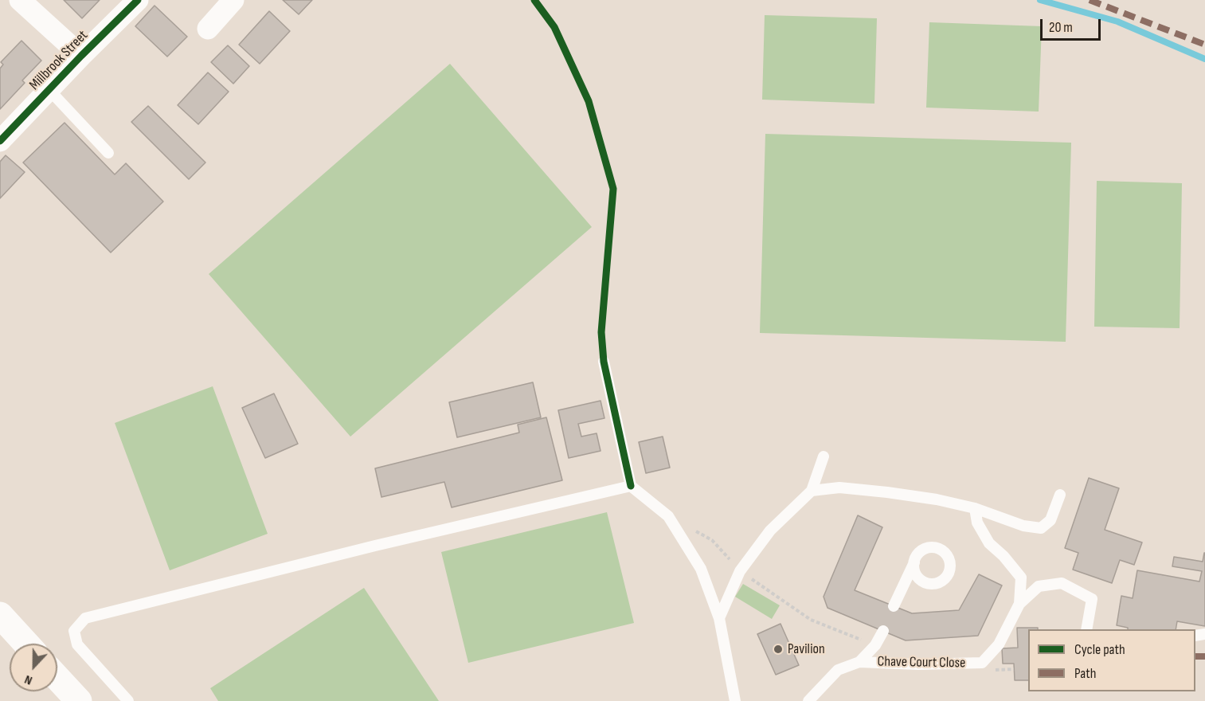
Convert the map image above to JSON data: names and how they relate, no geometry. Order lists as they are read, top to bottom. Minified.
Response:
{"streets":{"street":["Millbrook Street"],"lane":["Chave Court Close"]},"places":["Pavilion"],"legend":["Cycle path","Path"],"scale_bar":"20 m","north":"bottom"}
